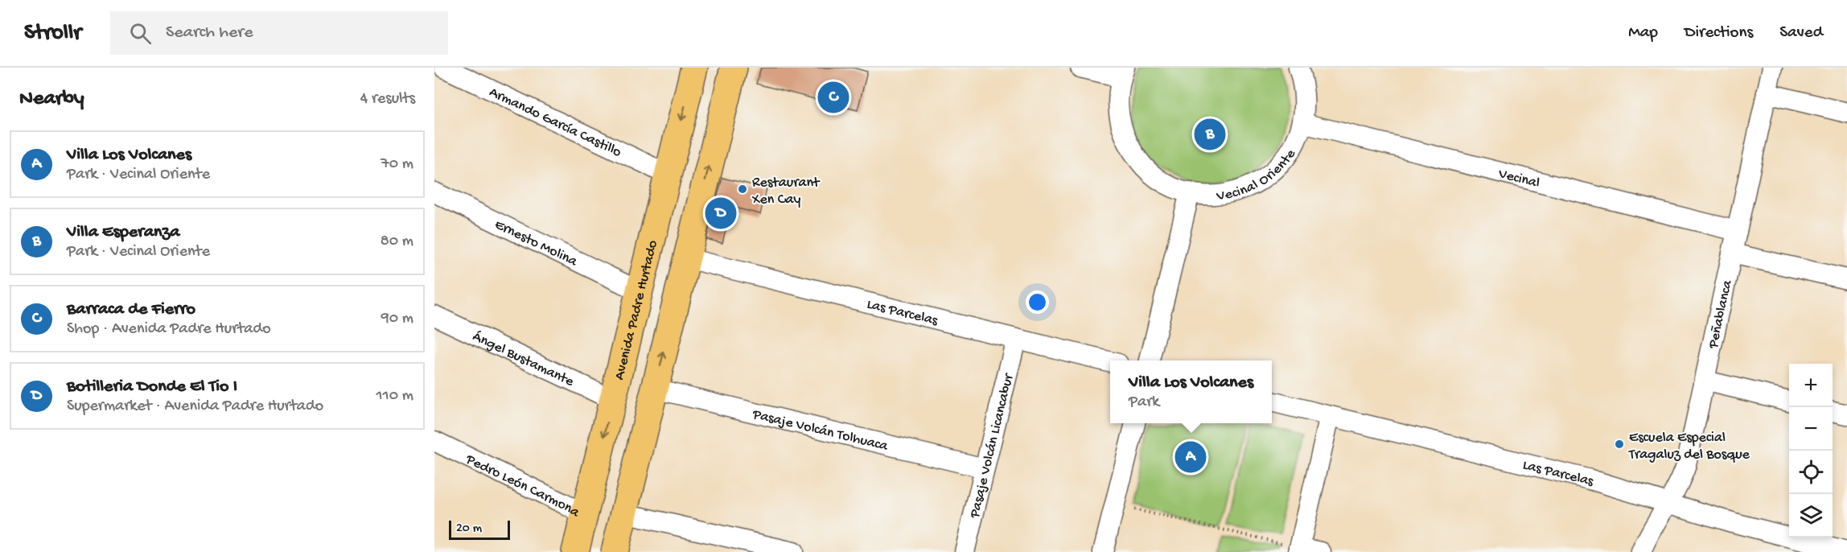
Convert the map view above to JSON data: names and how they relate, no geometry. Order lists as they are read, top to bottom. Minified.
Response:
{"streets":{"main road":["Avenida Padre Hurtado"],"street":["Armando García Castillo","Vecinal Oriente","Vecinal","Ernesto Molina","Las Parcelas","Peñablanca","Ángel Bustamante","Pasaje Volcán Tolhuaca","Pasaje Volcán Licancabur","Pedro León Carmona"]},"crossings":[["Armando García Castillo","Avenida Padre Hurtado"],["Vecinal Oriente","Vecinal"],["Vecinal","Peñablanca"],["Ernesto Molina","Avenida Padre Hurtado"],["Avenida Padre Hurtado","Ángel Bustamante"],["Avenida Padre Hurtado","Pedro León Carmona"],["Las Parcelas","Peñablanca"],["Las Parcelas","Pasaje Volcán Licancabur"],["Pasaje Volcán Tolhuaca","Pasaje Volcán Licancabur"]],"places":["Restaurant Xen Cay","Escuela Especial Tragaluz del Bosque"],"scale_bar":"20 m","page":{"header":"Strollr","search":"Search here","nav":["Map","Directions","Saved"],"heading":["Nearby","4 results"],"pins":["C","B","D","A"],"list":[{"mark":"A","name":"Villa Los Volcanes","note":"Park · Vecinal Oriente","value":"70 m"},{"mark":"B","name":"Villa Esperanza","note":"Park · Vecinal Oriente","value":"80 m"},{"mark":"C","name":"Barraca de Fierro","note":"Shop · Avenida Padre Hurtado","value":"90 m"},{"mark":"D","name":"Botilleria Donde El Tio I","note":"Supermarket · Avenida Padre Hurtado","value":"110 m"}],"popup":["Villa Los Volcanes","Park"],"map_buttons":["+","−"],"scale":"20 m"}}
